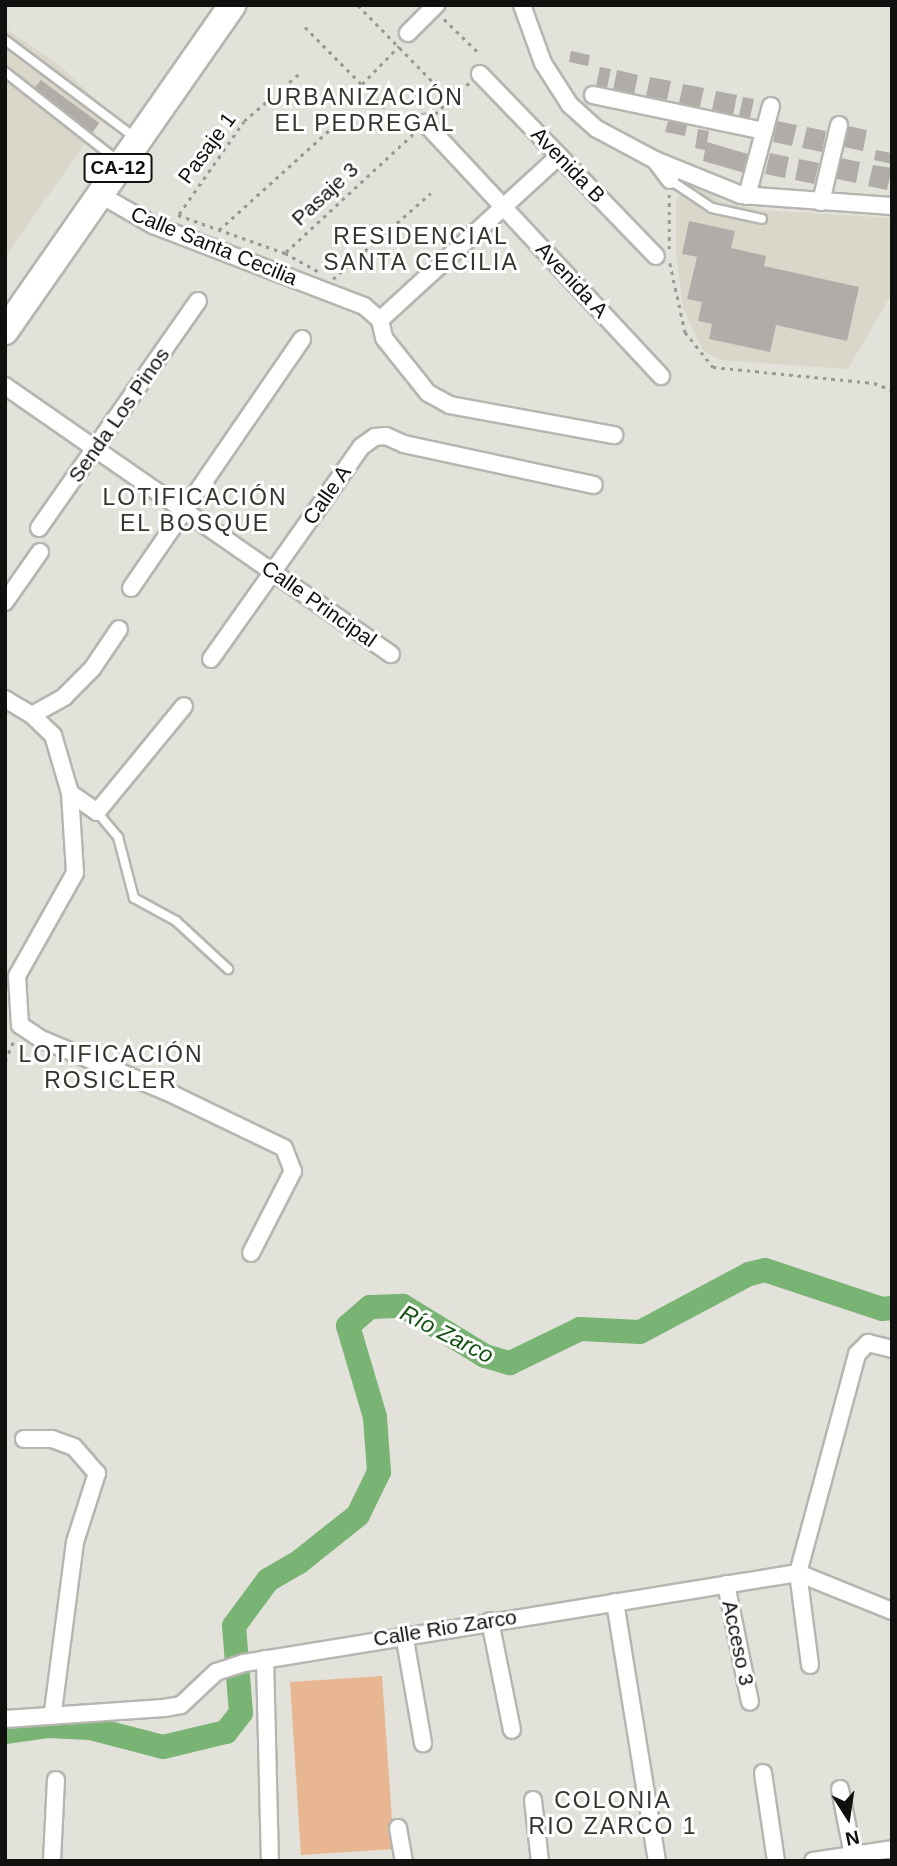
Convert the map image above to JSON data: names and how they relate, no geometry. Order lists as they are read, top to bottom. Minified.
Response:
{"streets":{"main road":["CA-12"],"street":["Avenida B","Calle Santa Cecilia","Avenida A","Senda Los Pinos","Calle A","Calle Principal","Calle Rio Zarco","Acceso 3"],"path":["Pasaje 1","Pasaje 3"]},"crossings":[["Avenida B","Pasaje 3"],["CA-12","Calle Santa Cecilia"],["Pasaje 3","Avenida A"],["Senda Los Pinos","Calle Principal"],["Calle A","Calle Principal"],["Calle Rio Zarco","Acceso 3"]],"districts":["URBANIZACIÓN EL PEDREGAL","RESIDENCIAL SANTA CECILIA","LOTIFICACIÓN EL BOSQUE","LOTIFICACIÓN ROSICLER","COLONIA RIO ZARCO 1"],"water":["Río Zarco"],"north":"bottom"}
